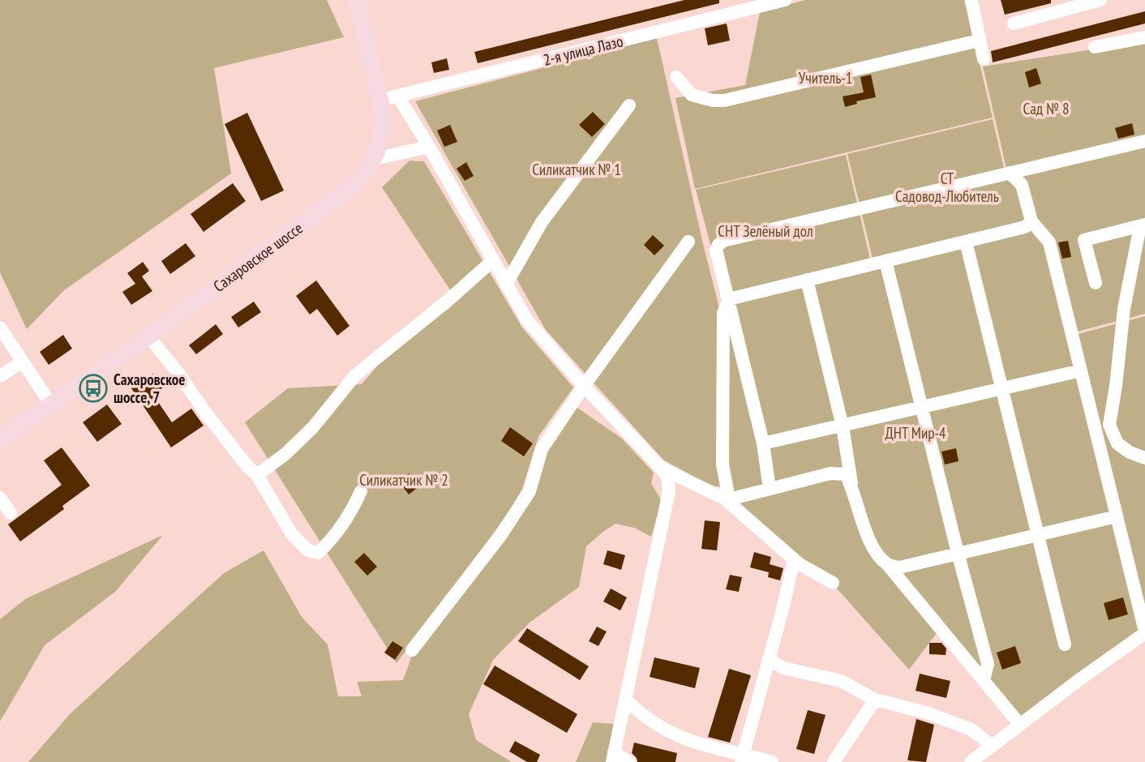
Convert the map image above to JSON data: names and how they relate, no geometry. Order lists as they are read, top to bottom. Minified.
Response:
{"streets":{"main road":["Сахаровское шоссе"],"street":["2-я улица Лазо"]},"crossings":[["2-я улица Лазо","Сахаровское шоссе"]],"parks":["Учитель-1","Сад № 8","Силикатчик № 1","СТ Садовод-Любитель","СНТ Зелёный дол","ДНТ Мир-4","Силикатчик № 2"],"places":{"bus stop":["Сахаровское шоссе, 7"]}}
